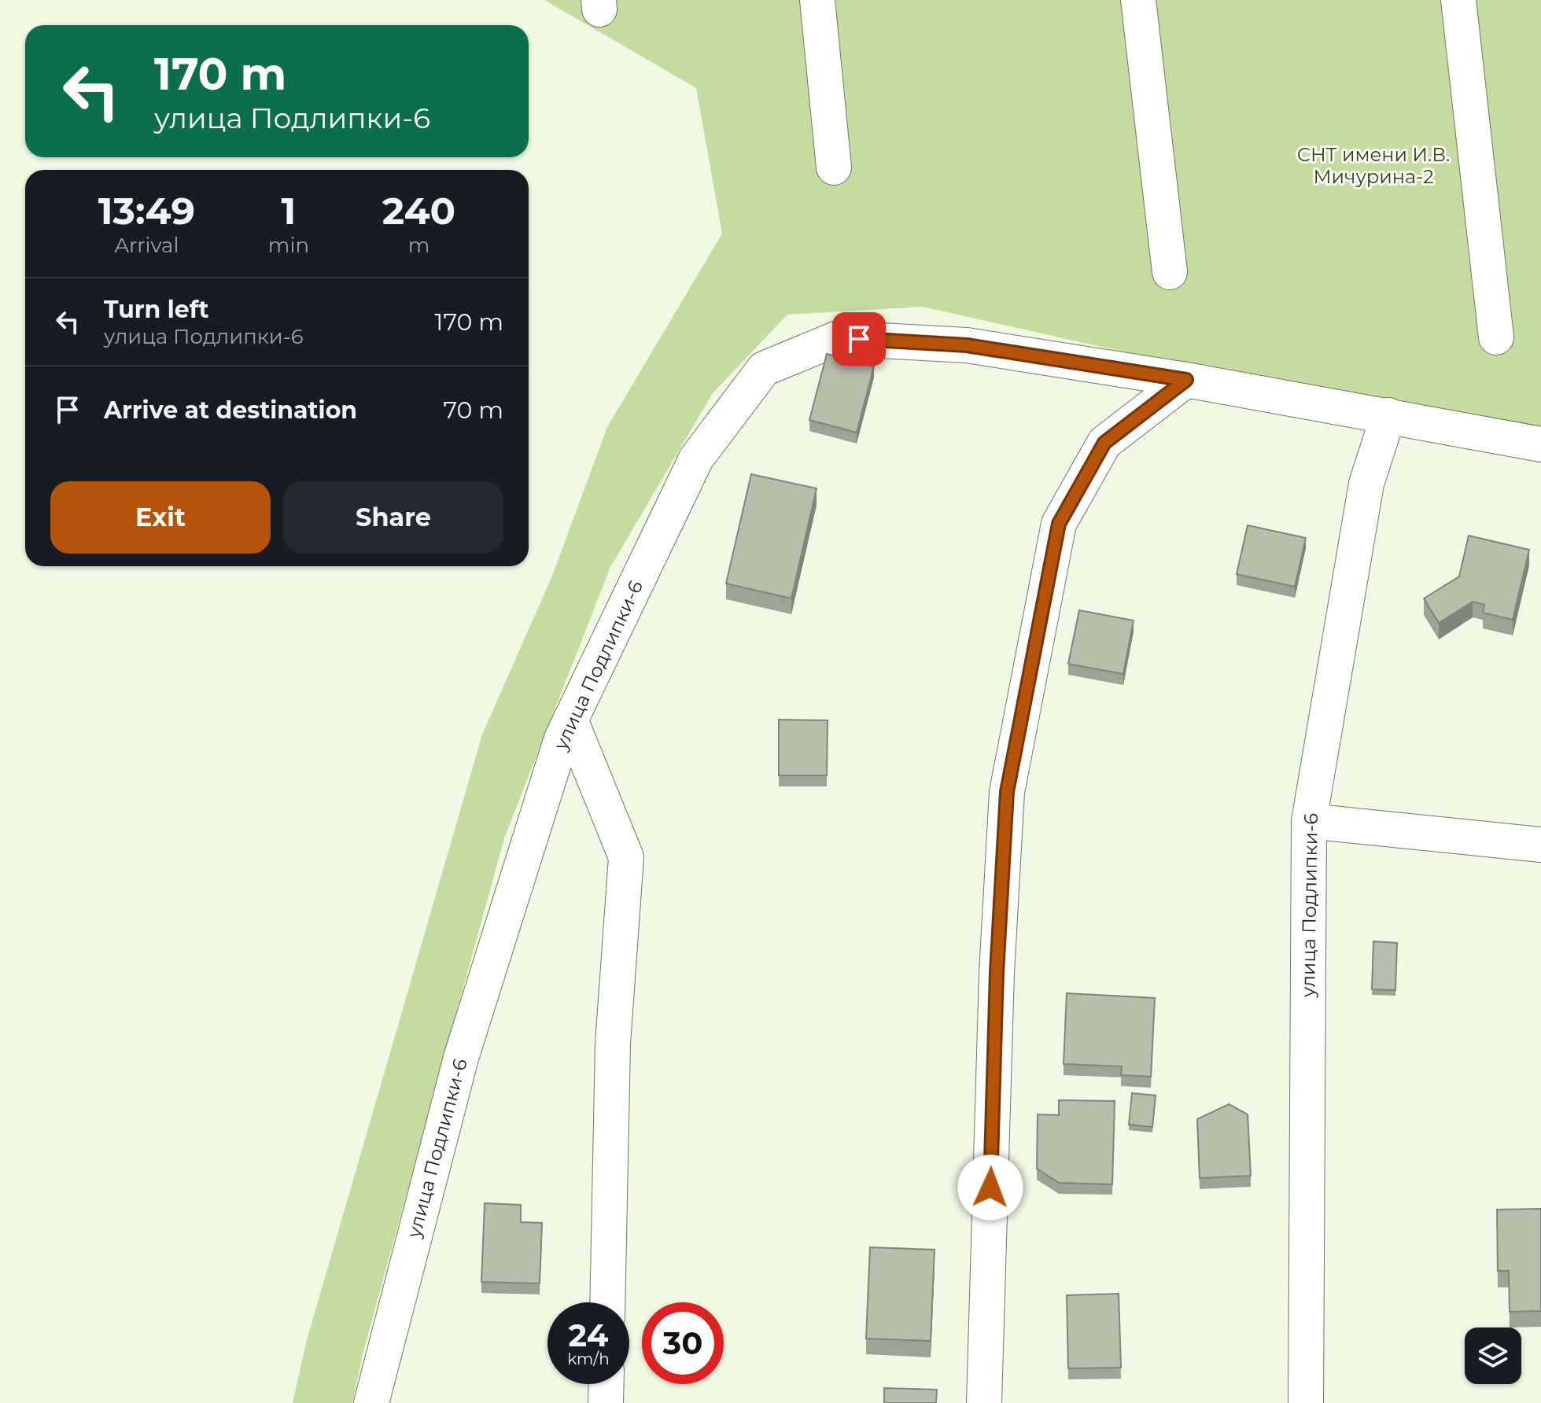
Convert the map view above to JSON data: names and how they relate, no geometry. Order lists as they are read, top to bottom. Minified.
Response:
{"streets":{"street":["улица Подлипки-6"]},"parks":["СНТ имени И.В. Мичурина-2"],"page":{"turn":["170 m","улица Подлипки-6"],"eta":["13:49","Arrival","1","min","240","m"],"list":[{"name":"Turn left","note":"улица Подлипки-6","value":"170 m"},{"name":"Arrive at destination","value":"70 m"}],"buttons":["Exit","Share"],"speed":"24 km/h","limit":"30"}}
